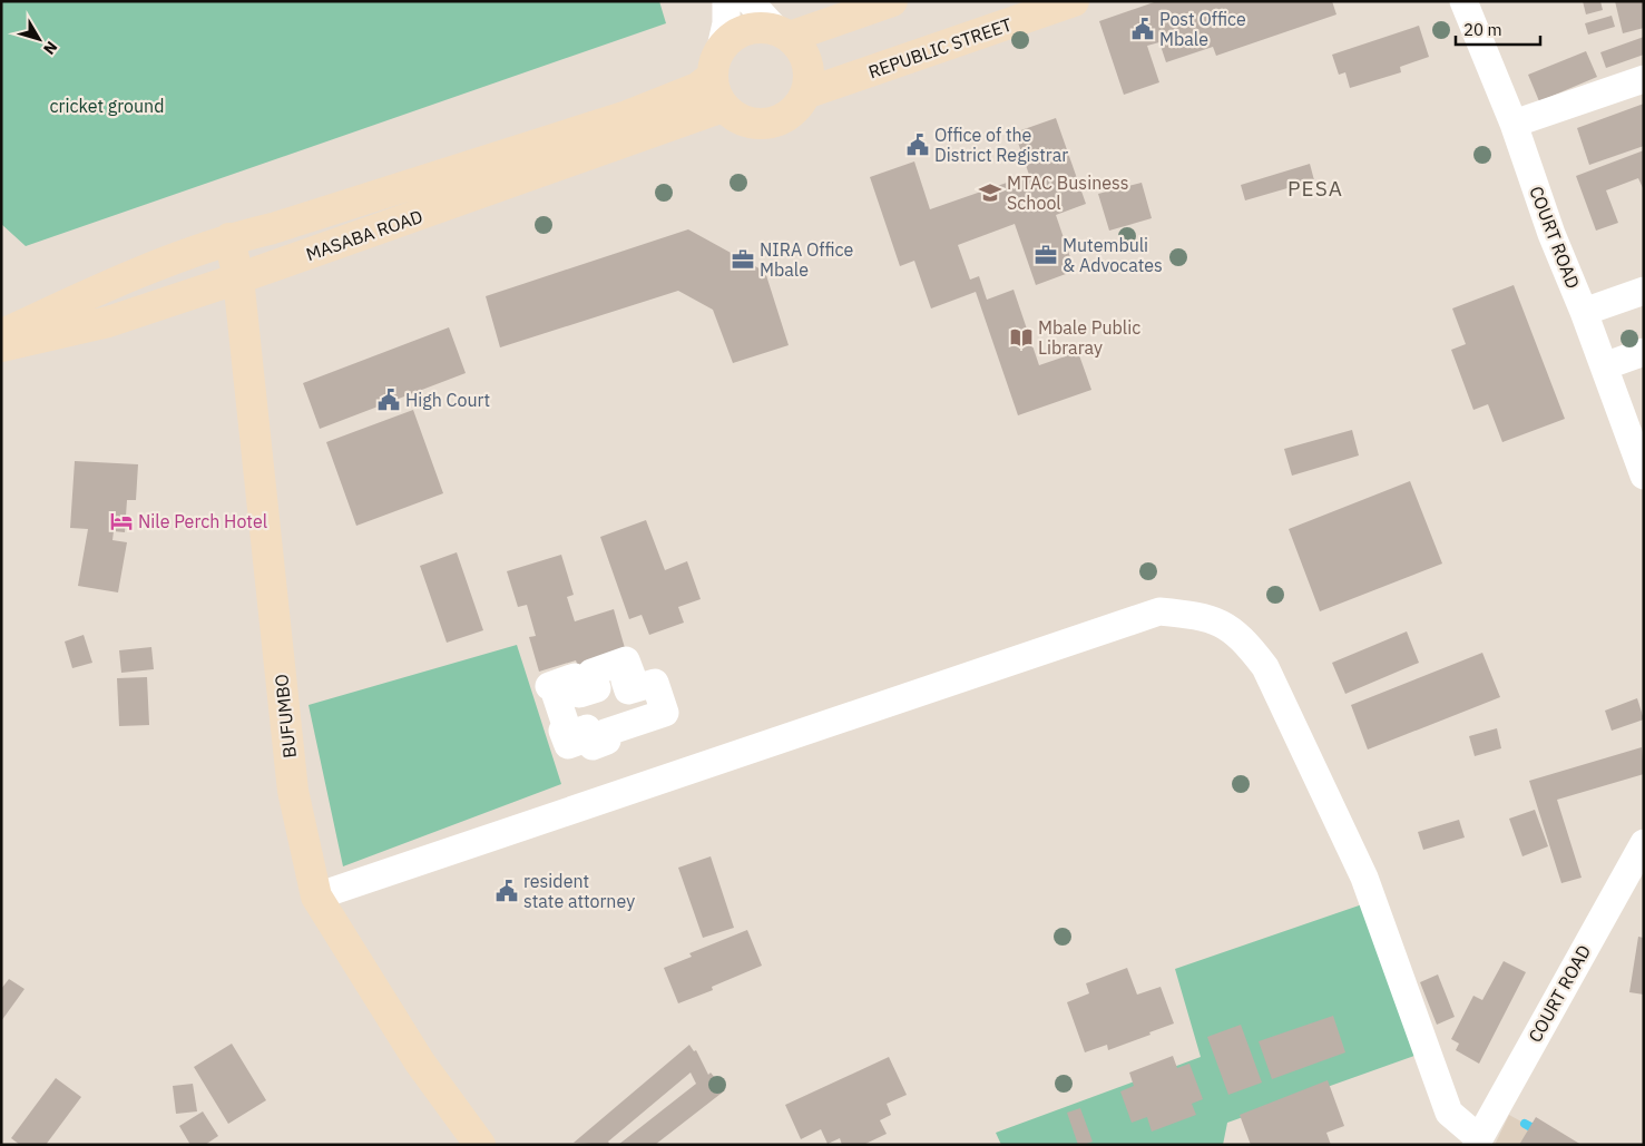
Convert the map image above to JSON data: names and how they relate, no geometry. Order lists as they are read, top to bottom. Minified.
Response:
{"streets":{"street":["REPUBLIC STREET","MASABA ROAD","COURT ROAD","BUFUMBO"]},"crossings":[["REPUBLIC STREET","MASABA ROAD"],["MASABA ROAD","BUFUMBO"]],"districts":["PESA"],"parks":["cricket ground"],"places":{"public building":["Post Office Mbale","Office of the District Registrar","High Court","resident state attorney"],"school or university":["MTAC Business School"],"office":["Mutembuli & Advocates","NIRA Office Mbale"],"library":["Mbale Public Libraray"],"hotel":["Nile Perch Hotel"]},"scale_bar":"20 m","north":"bottom right"}
